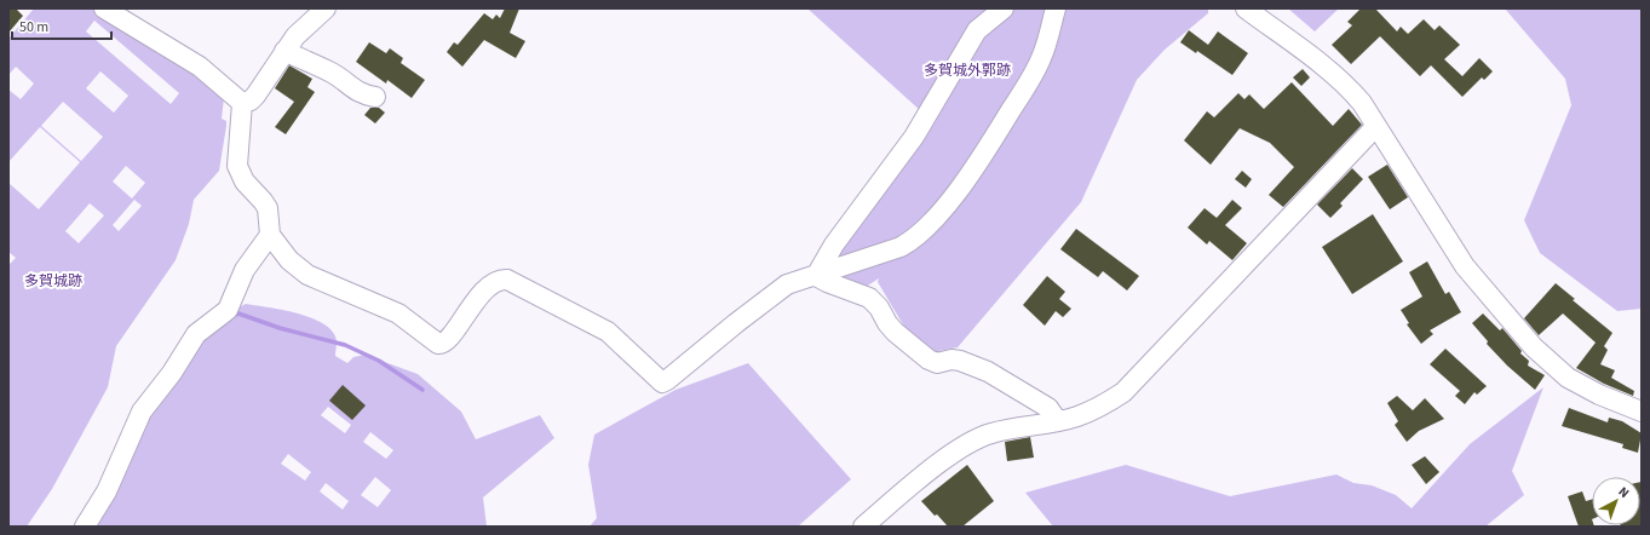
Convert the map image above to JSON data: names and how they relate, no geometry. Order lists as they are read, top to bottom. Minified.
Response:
{"parks":["多賀城外郭跡","多賀城跡"],"scale_bar":"50 m","north":"top right"}
